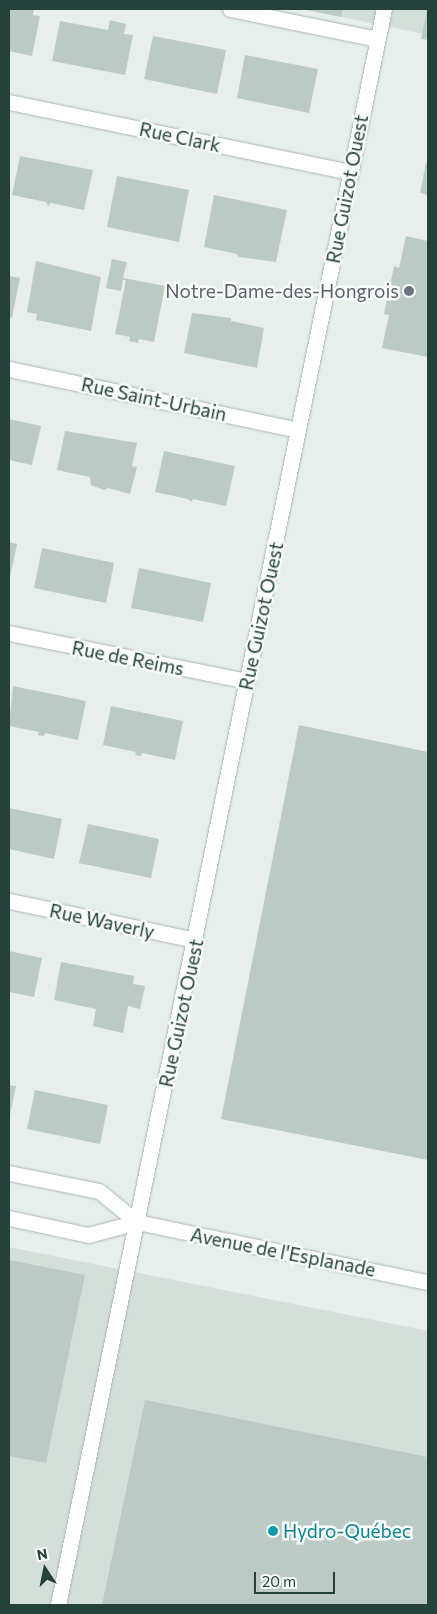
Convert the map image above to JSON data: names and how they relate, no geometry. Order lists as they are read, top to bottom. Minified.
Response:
{"streets":{"street":["Rue Clark","Rue Guizot Ouest","Rue Saint-Urbain","Rue de Reims","Rue Waverly","Avenue de l'Esplanade"]},"crossings":[["Rue Clark","Rue Guizot Ouest"],["Rue Guizot Ouest","Rue Saint-Urbain"],["Rue Guizot Ouest","Rue de Reims"],["Rue Guizot Ouest","Rue Waverly"],["Rue Guizot Ouest","Avenue de l'Esplanade"]],"places":["Notre-Dame-des-Hongrois","Hydro-Québec"],"scale_bar":"20 m","north":"top"}
